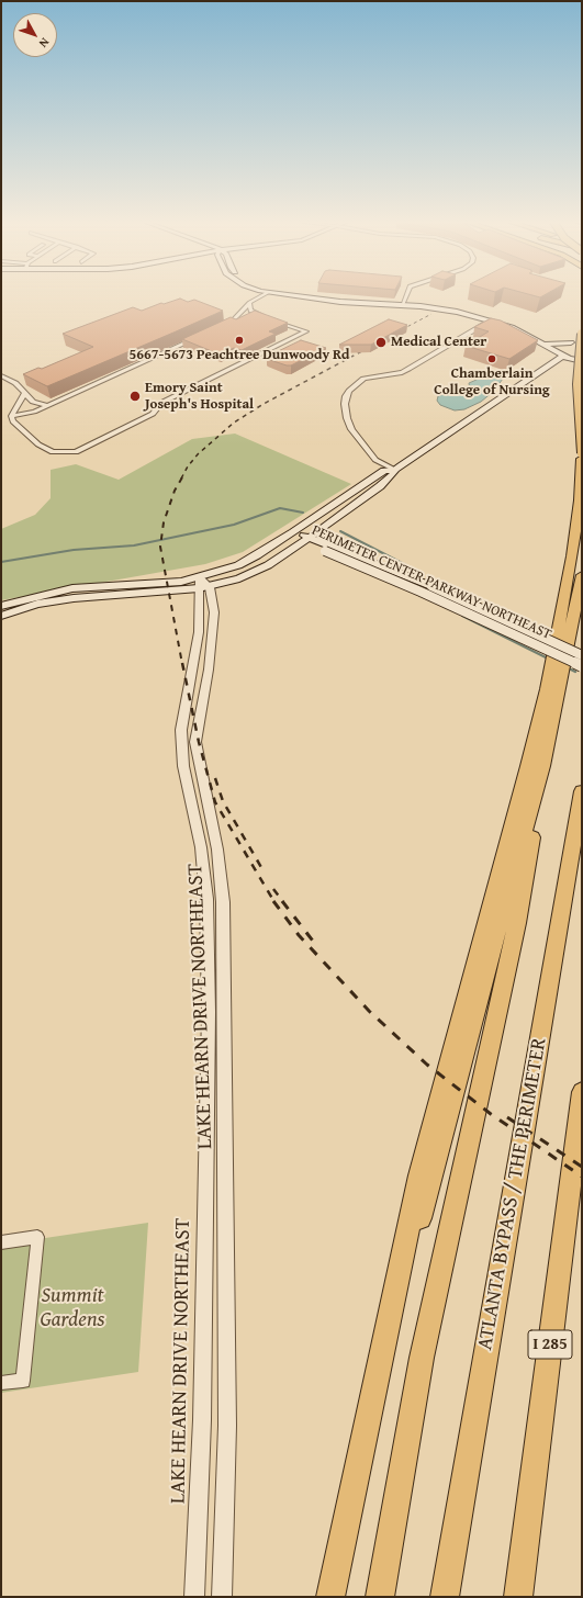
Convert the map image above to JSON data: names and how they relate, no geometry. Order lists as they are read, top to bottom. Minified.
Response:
{"streets":{"highway":["ATLANTA BYPASS / THE PERIMETER","I 285"],"main road":["PERIMETER CENTER PARKWAY NORTHEAST"],"street":["LAKE HEARN DRIVE NORTHEAST"]},"parks":["Summit Gardens"],"places":["5667-5673 Peachtree Dunwoody Rd","Medical Center","Chamberlain College of Nursing","Emory Saint Joseph's Hospital"],"north":"bottom right"}
